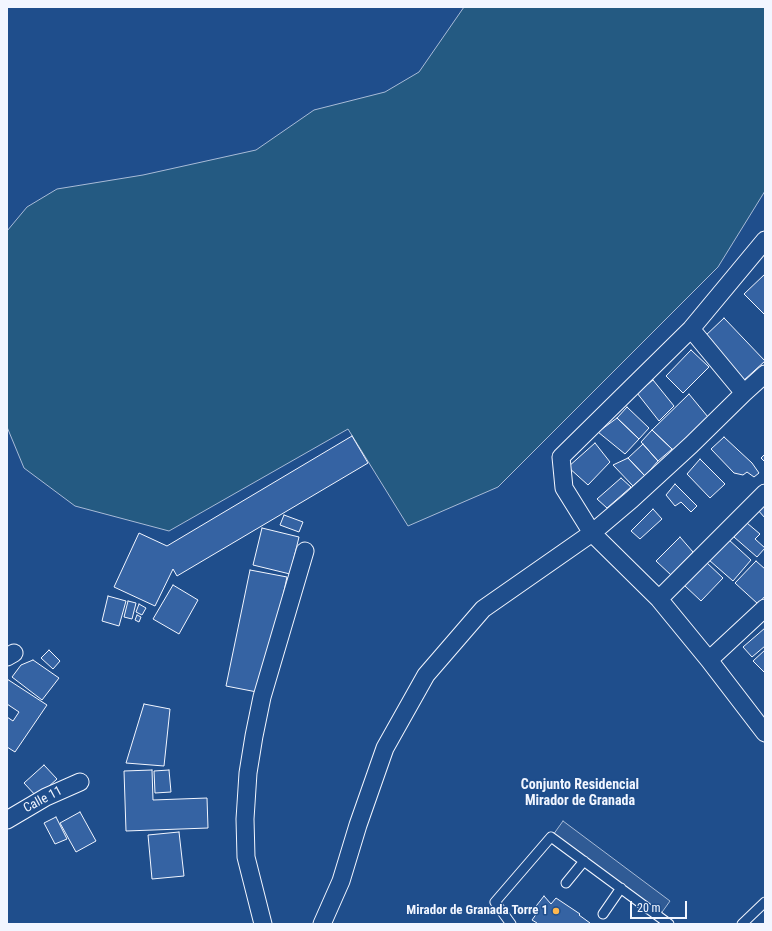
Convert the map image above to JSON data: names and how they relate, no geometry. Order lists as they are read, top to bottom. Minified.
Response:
{"streets":{"street":["Calle 11"]},"districts":["Conjunto Residencial Mirador de Granada"],"places":["Mirador de Granada Torre 1"],"scale_bar":"20 m"}
